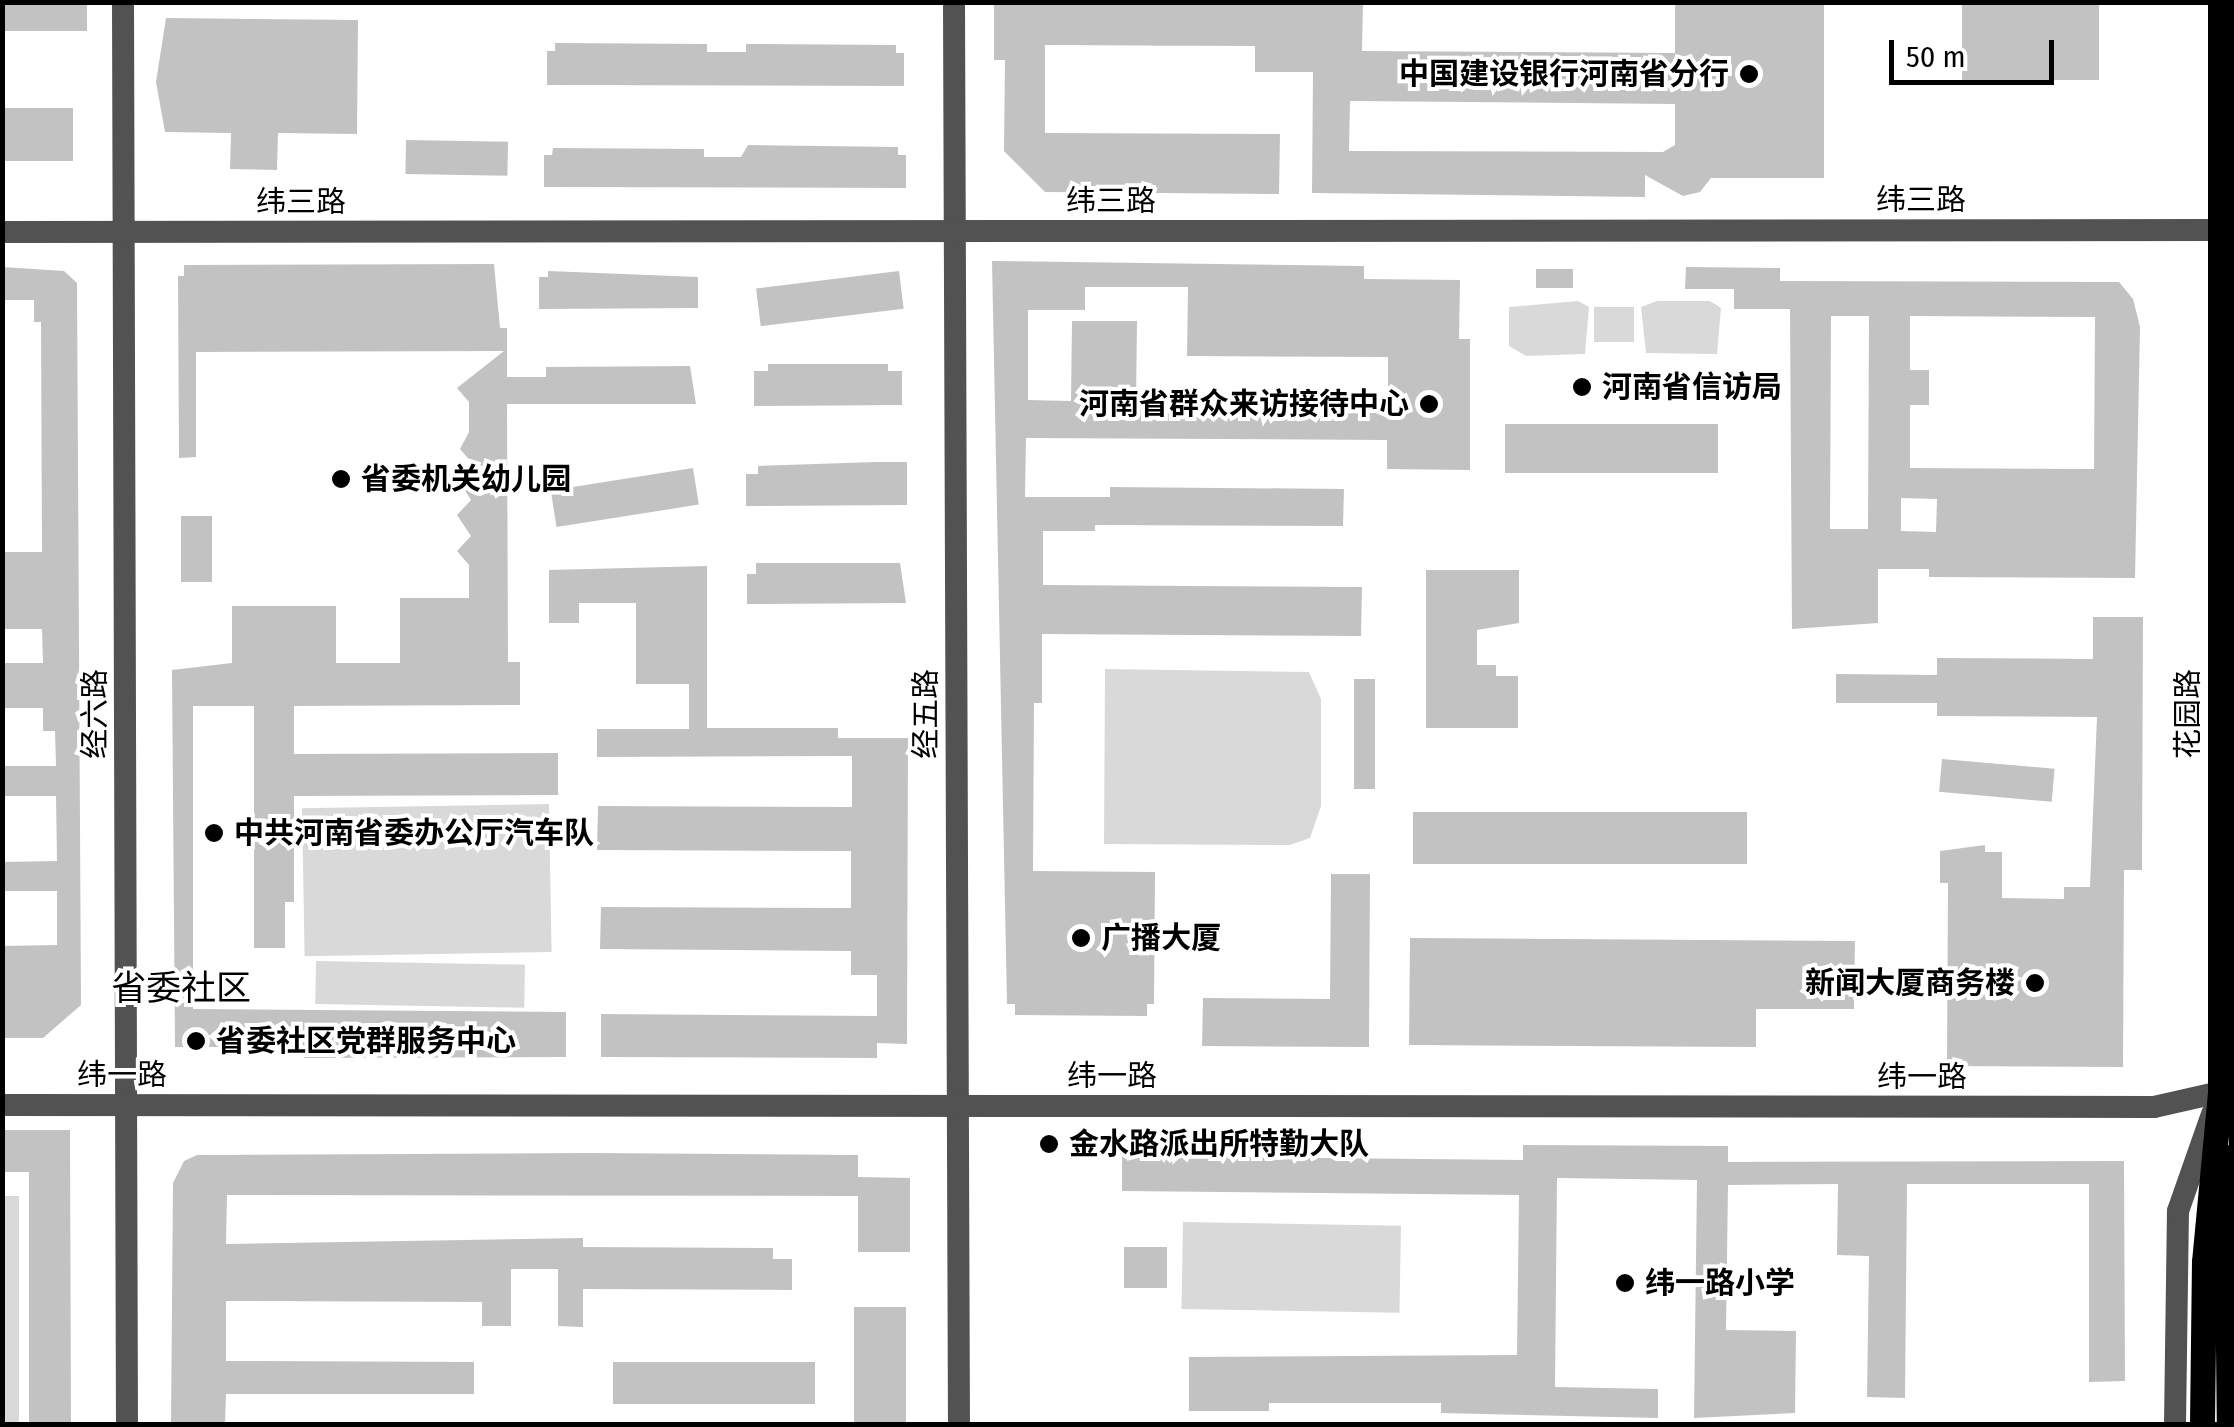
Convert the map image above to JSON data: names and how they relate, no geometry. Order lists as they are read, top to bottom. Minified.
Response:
{"streets":{"main road":["花园路"],"street":["纬三路","经六路","经五路","纬一路"]},"crossings":[["纬三路","经六路"],["纬三路","经五路"],["纬三路","花园路"],["经六路","纬一路"],["经五路","纬一路"],["花园路","纬一路"]],"districts":["省委社区"],"places":["中国建设银行河南省分行","河南省信访局","河南省群众来访接待中心","省委机关幼儿园","中共河南省委办公厅汽车队","广播大厦","新闻大厦商务楼","省委社区党群服务中心","金水路派出所特勤大队","纬一路小学"],"scale_bar":"50 m"}
